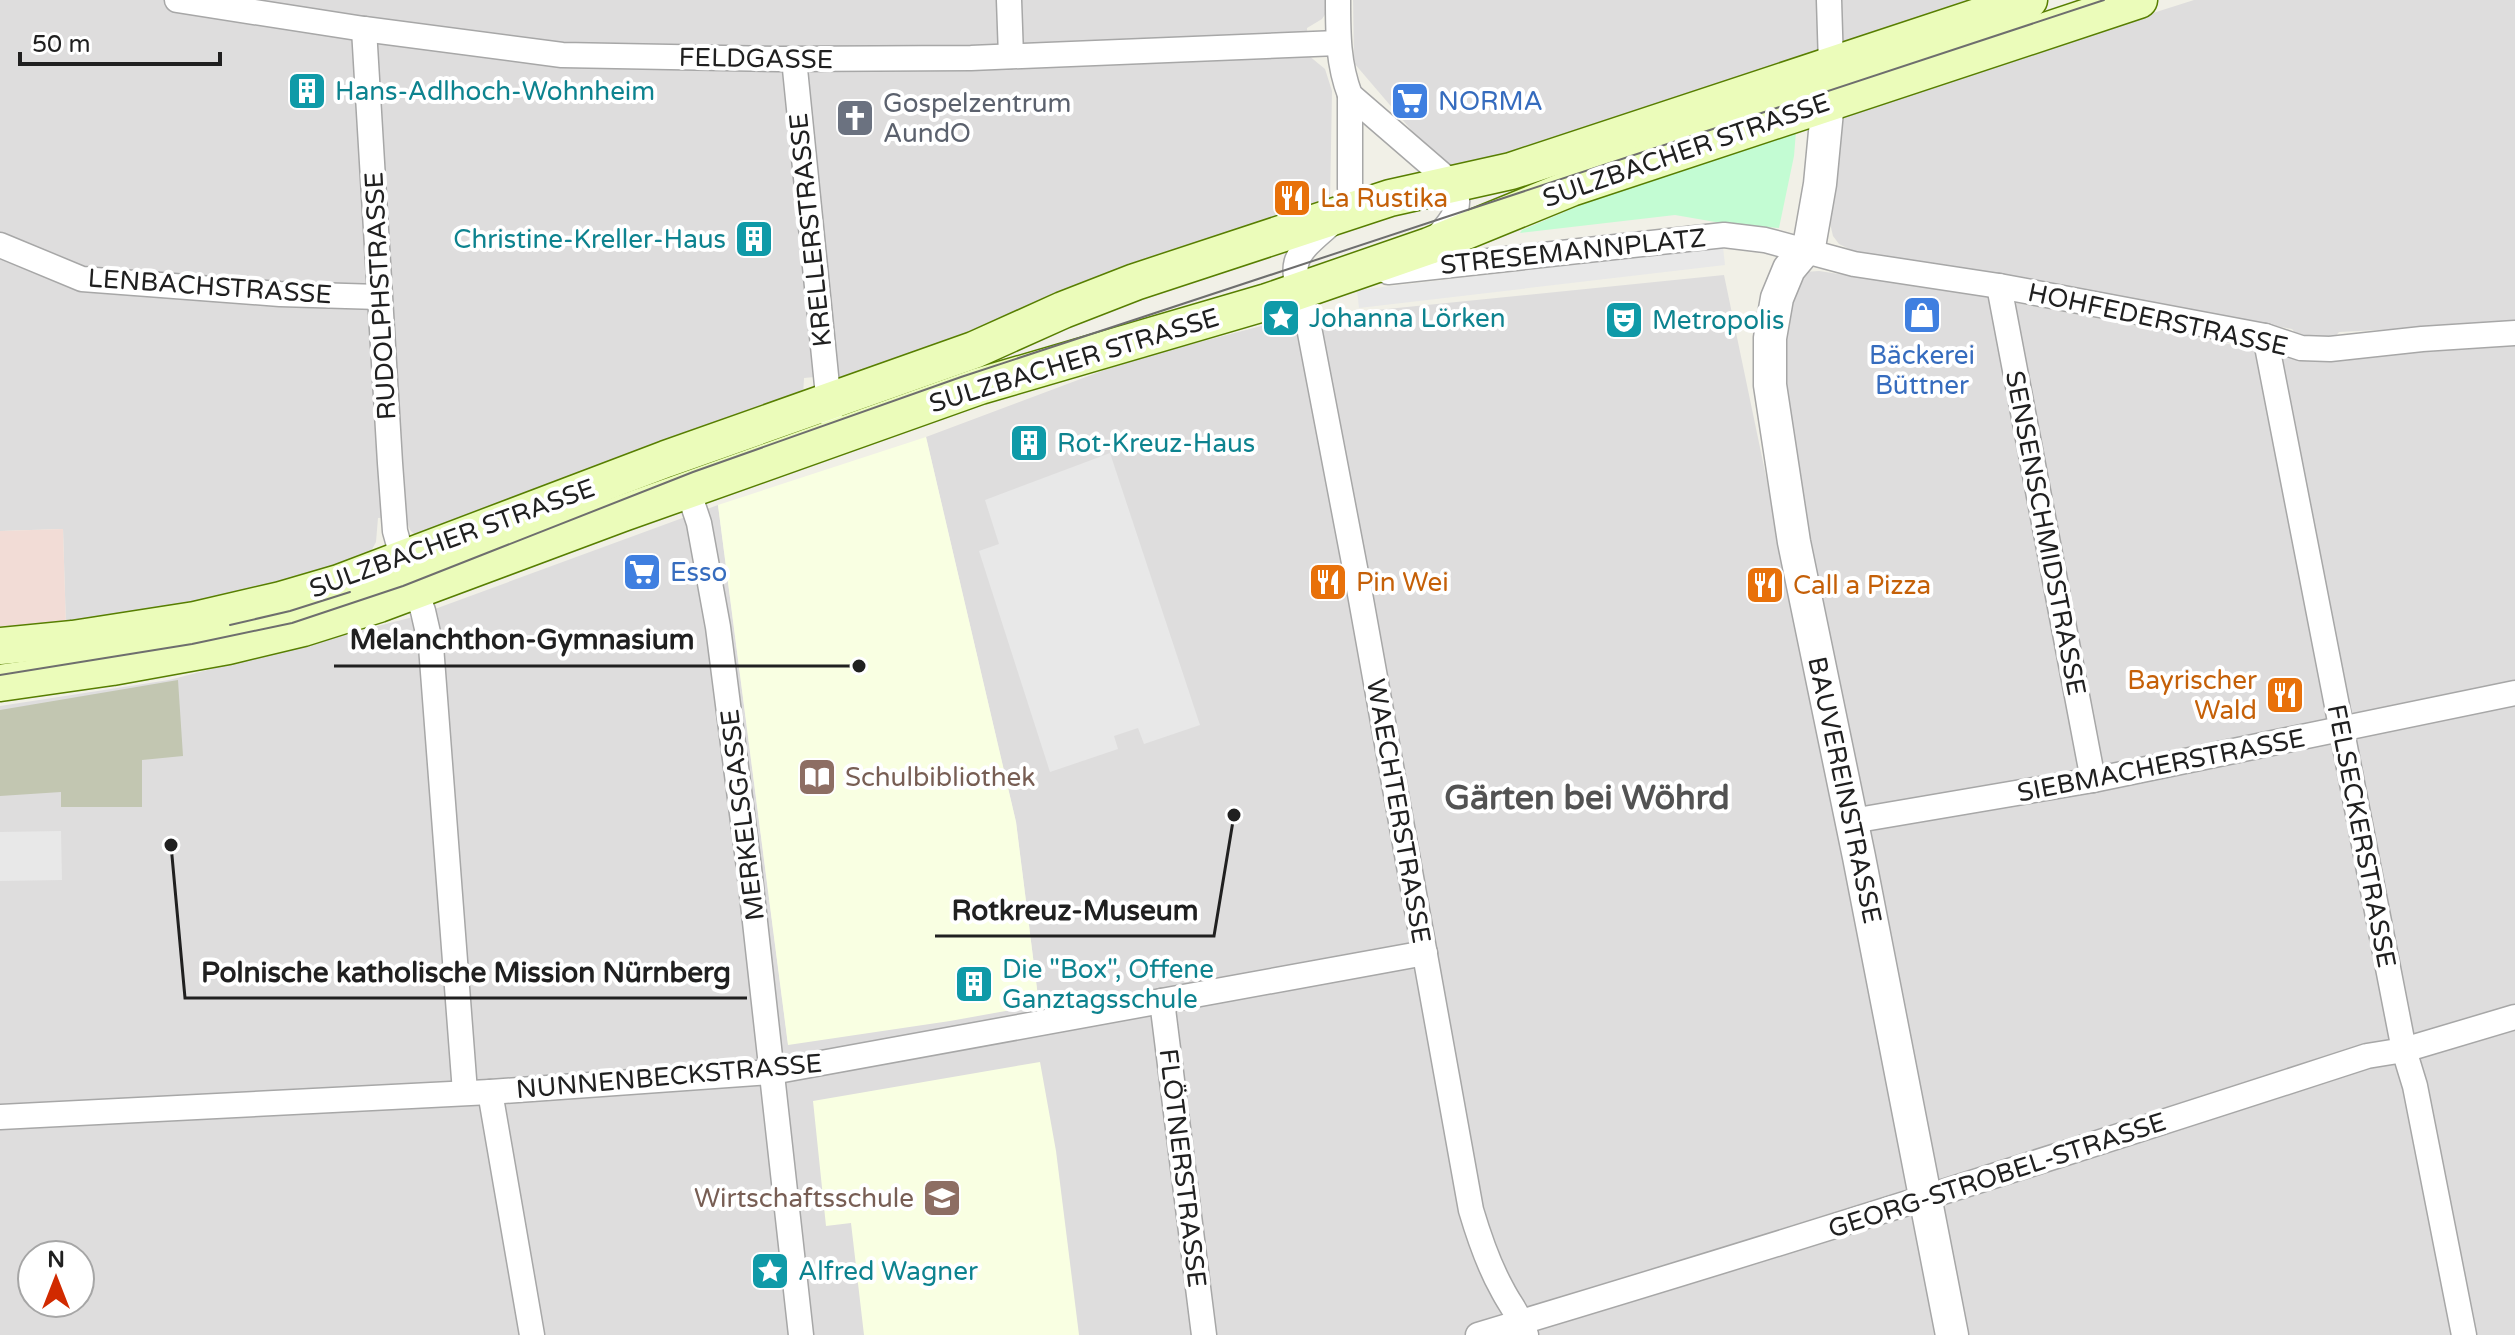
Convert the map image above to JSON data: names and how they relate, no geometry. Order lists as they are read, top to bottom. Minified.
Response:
{"streets":{"main road":["SULZBACHER STRASSE"],"street":["FELDGASSE","KRELLERSTRASSE","STRESEMANNPLATZ","LENBACHSTRASSE","RUDOLPHSTRASSE","HOHFEDERSTRASSE","SENSENSCHMIDSTRASSE","SIEBMACHERSTRASSE","BAUVEREINSTRASSE","WAECHTERSTRASSE","MERKELSGASSE","FELSECKERSTRASSE","NUNNENBECKSTRASSE","FLÖTNERSTRASSE","GEORG-STROBEL-STRASSE"]},"crossings":[["FELDGASSE","KRELLERSTRASSE"],["FELDGASSE","RUDOLPHSTRASSE"],["SULZBACHER STRASSE","KRELLERSTRASSE"],["SULZBACHER STRASSE","STRESEMANNPLATZ"],["SULZBACHER STRASSE","RUDOLPHSTRASSE"],["SULZBACHER STRASSE","BAUVEREINSTRASSE"],["SULZBACHER STRASSE","WAECHTERSTRASSE"],["SULZBACHER STRASSE","MERKELSGASSE"],["STRESEMANNPLATZ","HOHFEDERSTRASSE"],["STRESEMANNPLATZ","BAUVEREINSTRASSE"],["LENBACHSTRASSE","RUDOLPHSTRASSE"],["RUDOLPHSTRASSE","NUNNENBECKSTRASSE"],["HOHFEDERSTRASSE","SENSENSCHMIDSTRASSE"],["HOHFEDERSTRASSE","BAUVEREINSTRASSE"],["HOHFEDERSTRASSE","FELSECKERSTRASSE"],["SENSENSCHMIDSTRASSE","SIEBMACHERSTRASSE"],["SIEBMACHERSTRASSE","BAUVEREINSTRASSE"],["SIEBMACHERSTRASSE","FELSECKERSTRASSE"],["BAUVEREINSTRASSE","GEORG-STROBEL-STRASSE"],["WAECHTERSTRASSE","NUNNENBECKSTRASSE"],["WAECHTERSTRASSE","GEORG-STROBEL-STRASSE"],["MERKELSGASSE","NUNNENBECKSTRASSE"],["FELSECKERSTRASSE","GEORG-STROBEL-STRASSE"],["NUNNENBECKSTRASSE","FLÖTNERSTRASSE"]],"districts":["Gärten bei Wöhrd"],"places":{"building":["Hans-Adlhoch-Wohnheim","Christine-Kreller-Haus","Rot-Kreuz-Haus","Die \"Box\", Offene Ganztagsschule"],"supermarket":["NORMA","Esso"],"church":["Gospelzentrum AundO"],"restaurant":["La Rustika","Pin Wei","Call a Pizza","Bayrischer Wald"],"shop":["Bäckerei Büttner"],"place":["Johanna Lörken","Alfred Wagner"],"theatre":["Metropolis"],"other":["Melanchthon-Gymnasium","Rotkreuz-Museum","Polnische katholische Mission Nürnberg"],"library":["Schulbibliothek"],"school or university":["Wirtschaftsschule"]},"scale_bar":"50 m","north":"top"}
